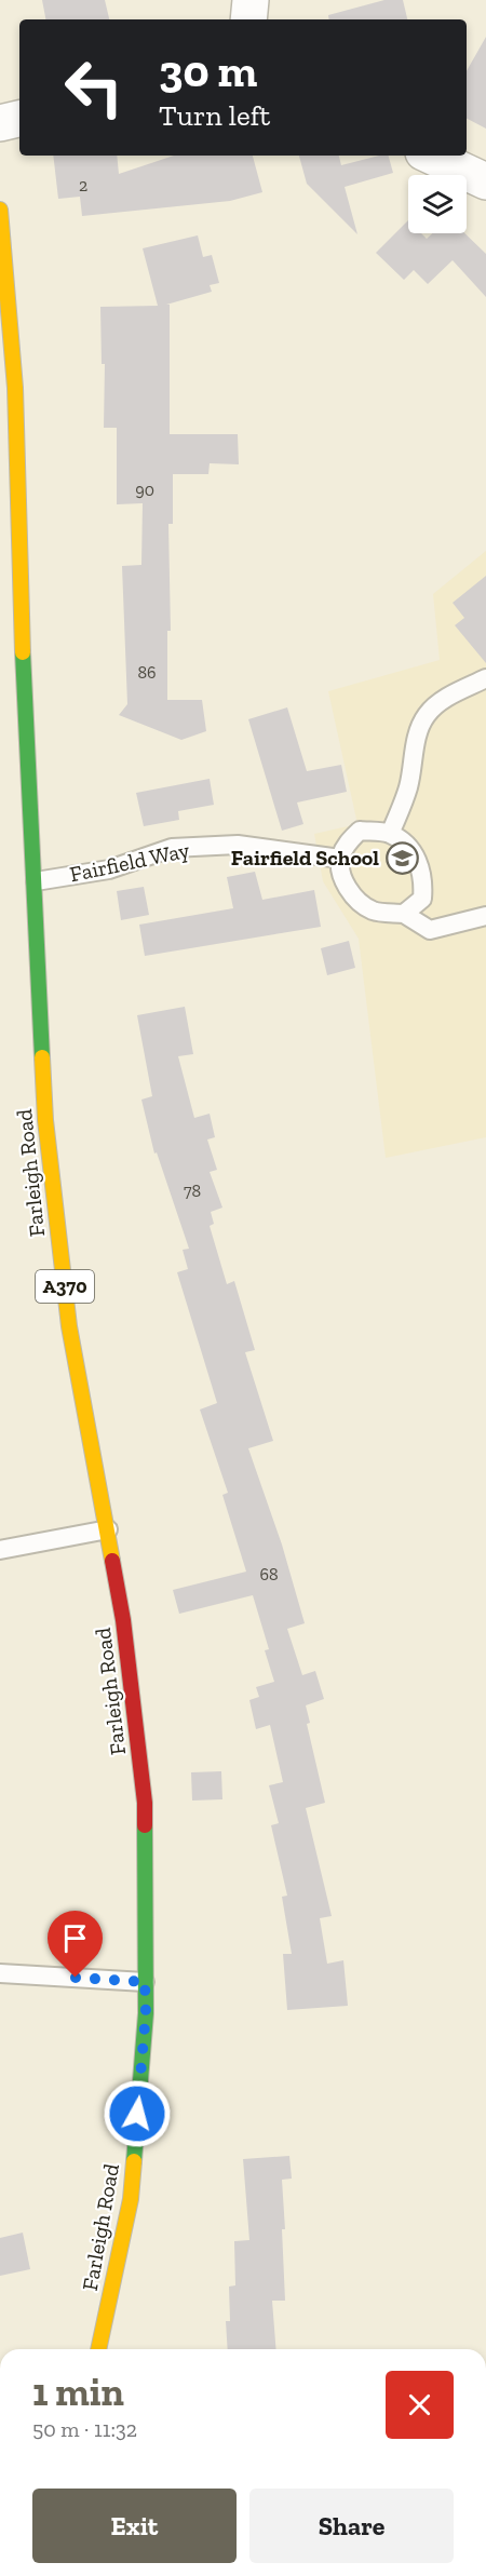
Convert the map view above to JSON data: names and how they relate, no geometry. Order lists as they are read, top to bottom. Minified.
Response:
{"streets":{"main road":["Farleigh Road","A370"],"lane":["Fairfield Way"]},"crossings":[["Fairfield Way","Farleigh Road"]],"places":{"school or university":["Fairfield School"]},"house_numbers":["2","90","86","78","68"],"page":{"turn":["30 m","Turn left"],"heading":["1 min","50 m · 11:32"],"buttons":["Exit","Share"]}}
